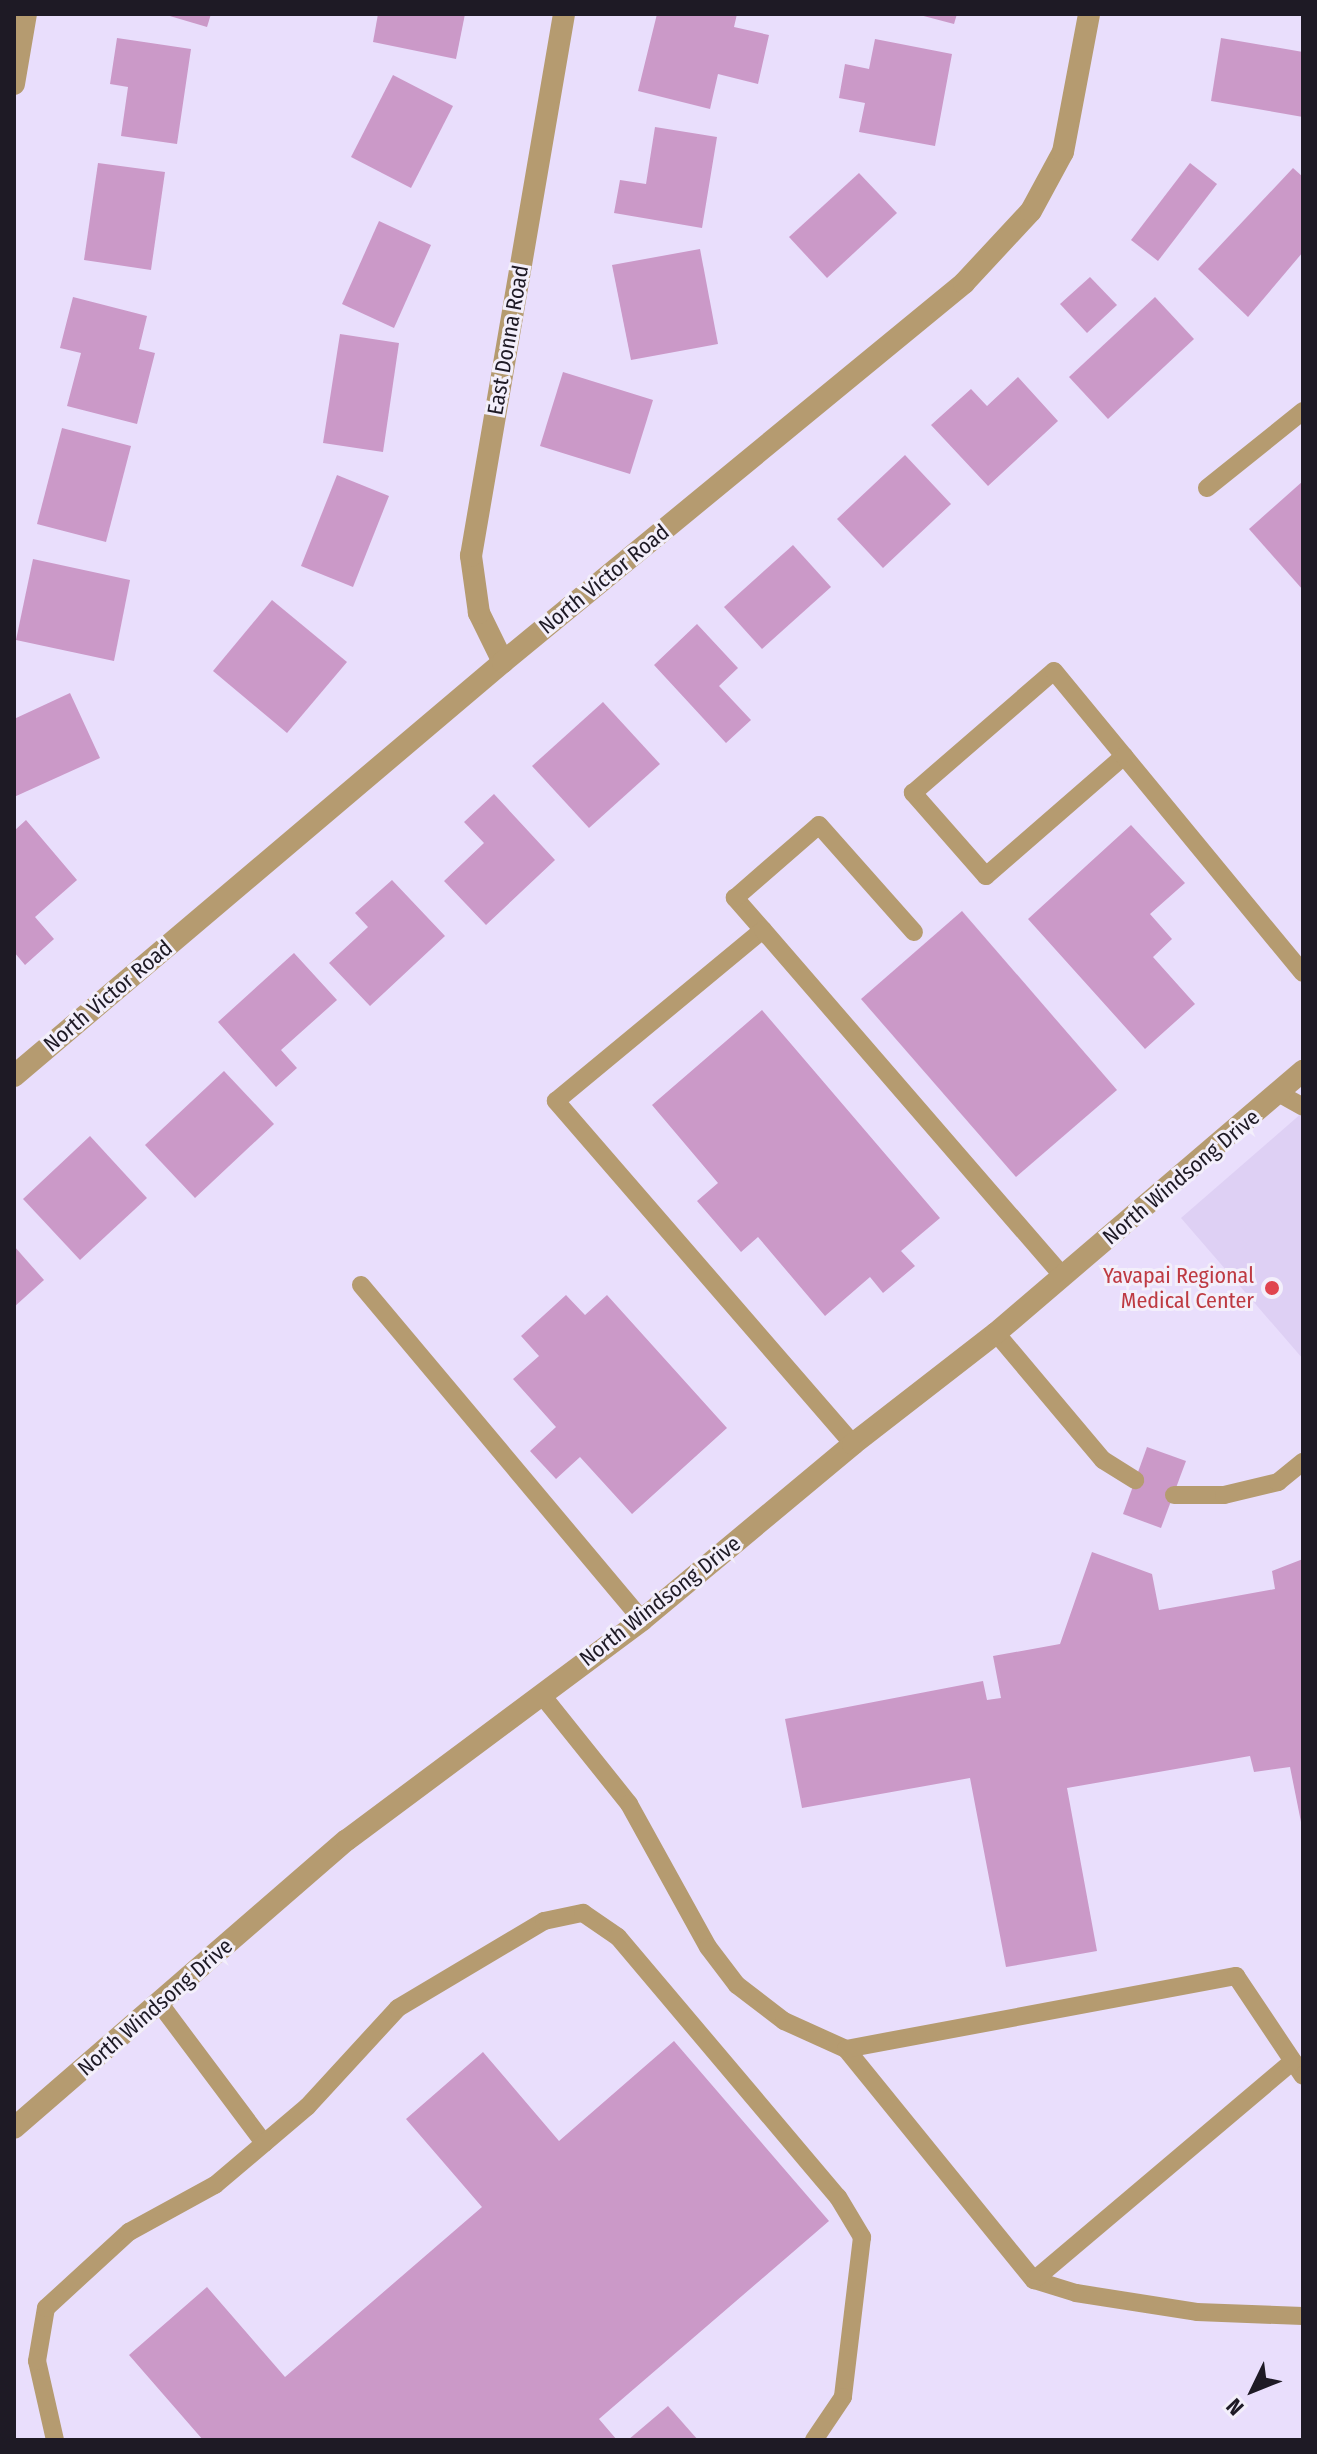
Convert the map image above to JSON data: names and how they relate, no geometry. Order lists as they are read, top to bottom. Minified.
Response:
{"streets":{"street":["East Donna Road","North Victor Road","North Windsong Drive"]},"crossings":[["East Donna Road","North Victor Road"]],"places":["Yavapai Regional Medical Center"],"north":"bottom left"}
